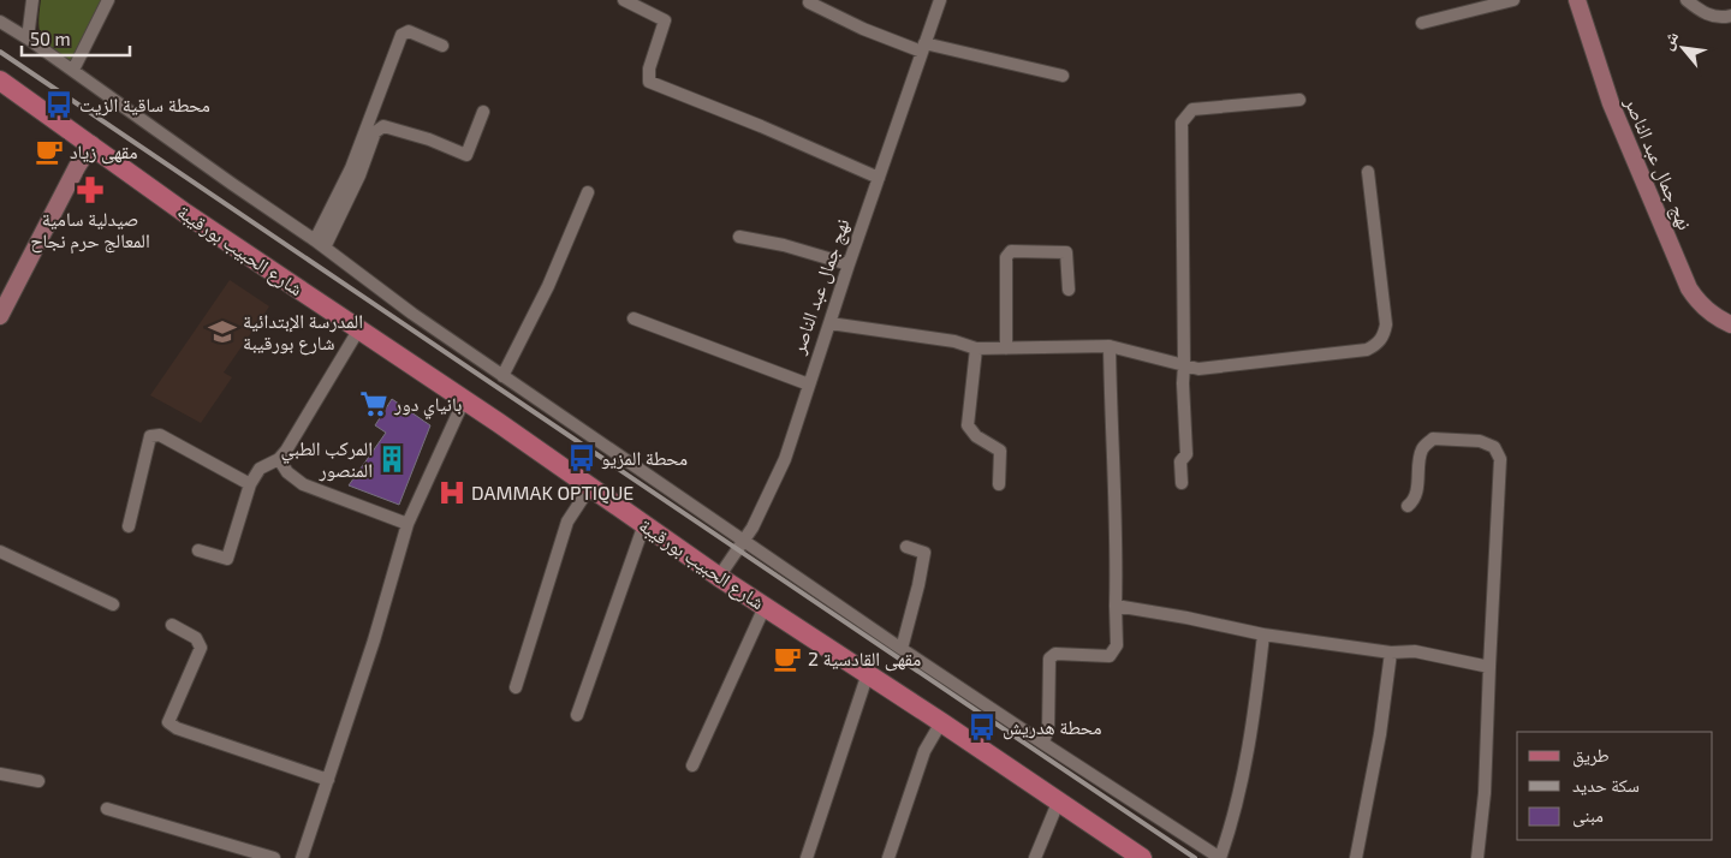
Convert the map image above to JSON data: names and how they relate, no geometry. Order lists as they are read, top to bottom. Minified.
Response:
{"streets":{"main road":["شارع الحبيب بورقيبة"],"street":["نهج جمال عبد الناصر"]},"crossings":[["نهج جمال عبد الناصر","شارع الحبيب بورقيبة"]],"places":{"bus stop":["محطة ساقية الزيت","محطة المزيو","محطة هدريش"],"cafe":["مقهى زياد","مقهى القادسية 2"],"pharmacy":["صيدلية سامية المعالج حرم نجاح"],"school or university":["المدرسة الإبتدائية شارع بورقيبة"],"supermarket":["بانياي دور"],"building":["المركب الطبي المنصور"],"hospital":["DAMMAK OPTIQUE"]},"legend":["طريق","سكة حديد","مبنى"],"scale_bar":"50 m","north":"top left"}
